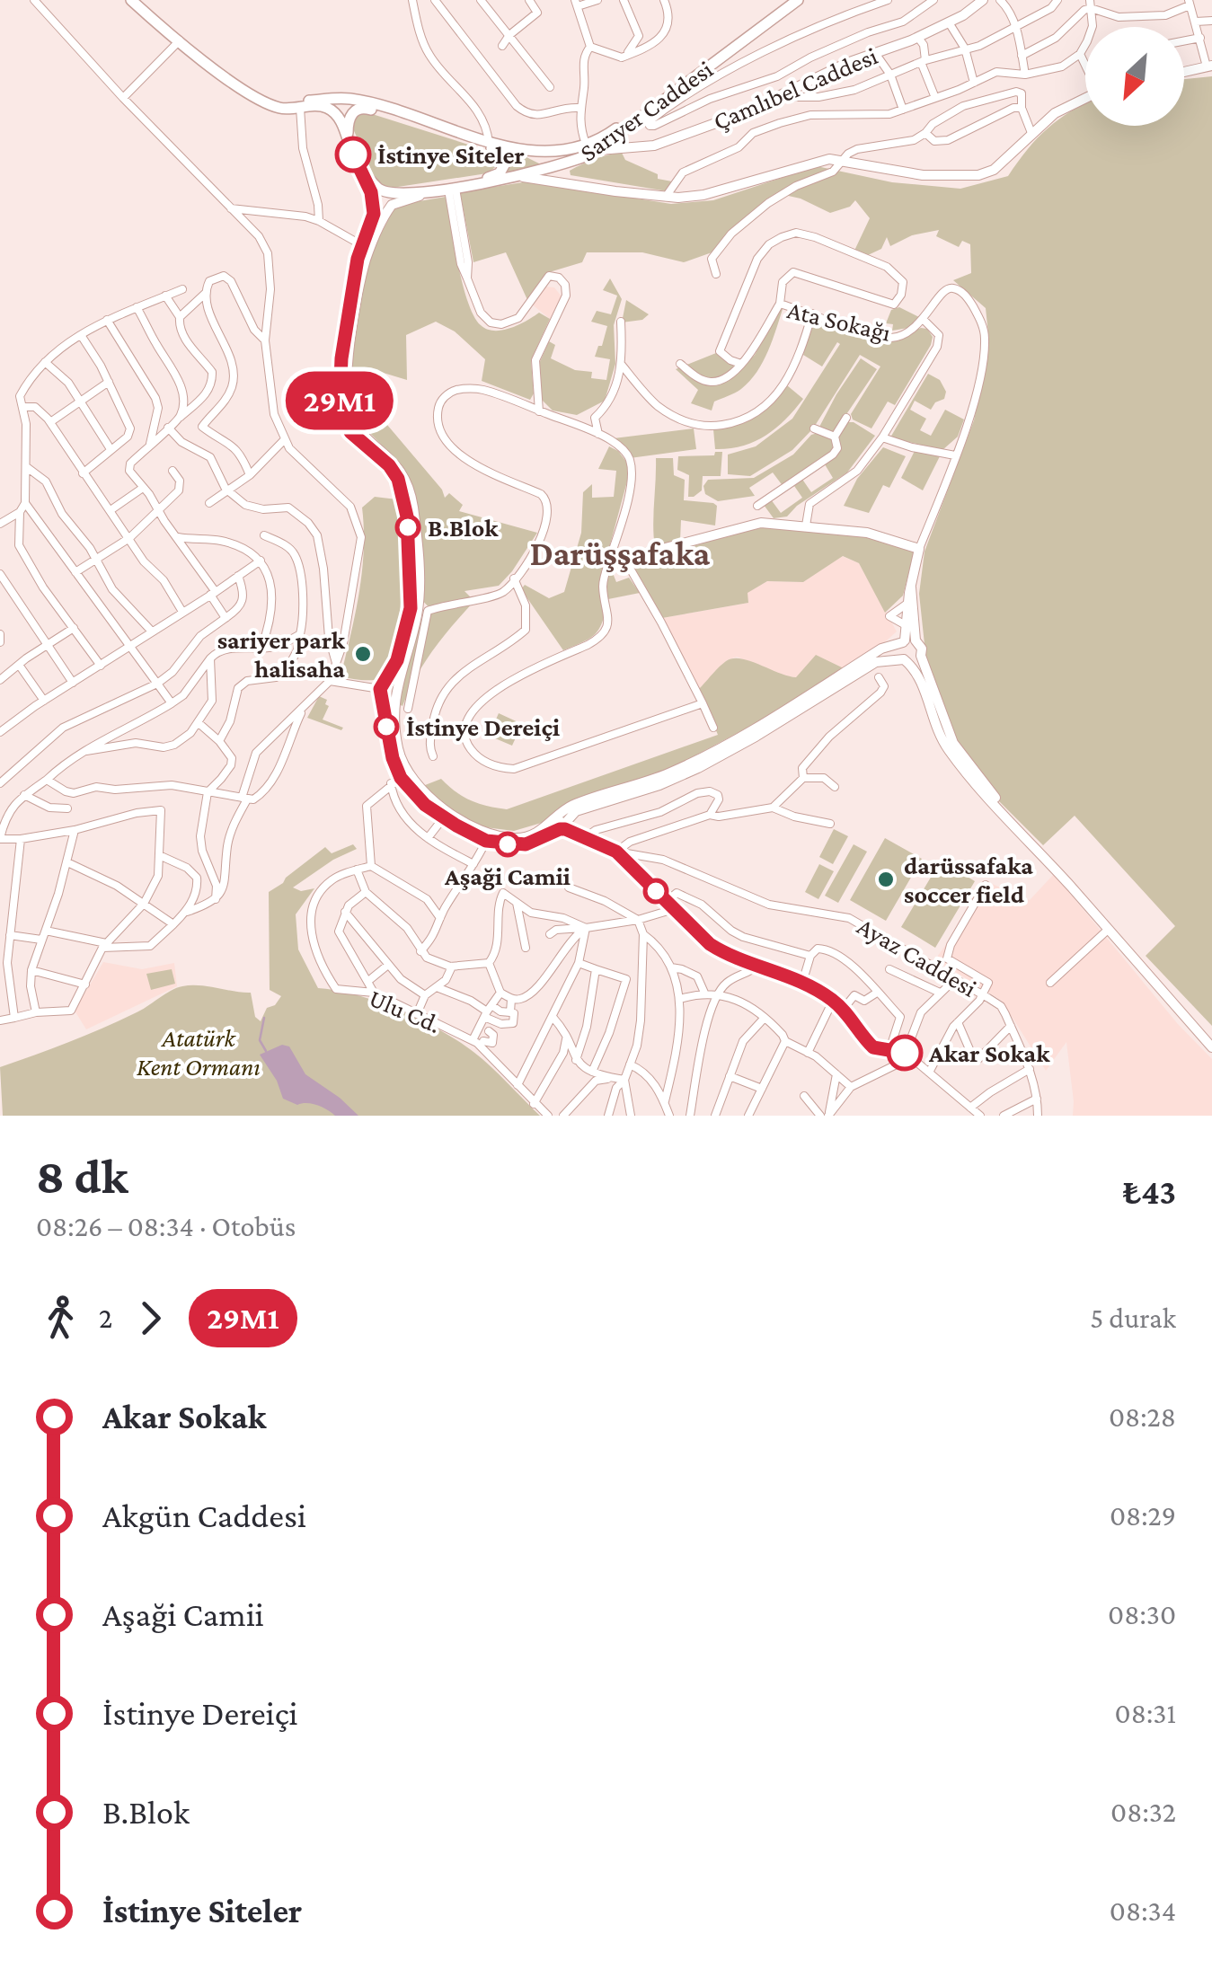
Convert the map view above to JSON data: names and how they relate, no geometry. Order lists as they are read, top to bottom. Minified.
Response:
{"streets":{"main road":["Çamlıbel Caddesi","Sarıyer Caddesi"],"street":["Ata Sokağı","Ayaz Caddesi","Ulu Cd."]},"crossings":[["Çamlıbel Caddesi","Sarıyer Caddesi"]],"districts":["Darüşşafaka"],"parks":["Atatürk Kent Ormanı"],"places":["İstinye Siteler","B.Blok","sariyer park halisaha","İstinye Dereiçi","Aşaği Camii","darüssafaka soccer field","Akar Sokak"],"lines":["bus line 29M1"],"north":"bottom left","page":{"on_map":"29M1","heading":["8 dk","08:26 – 08:34 · Otobüs","₺43"],"legs":["2","29M1","5 durak"],"list":[{"name":"Akar Sokak","value":"08:28"},{"name":"Akgün Caddesi","value":"08:29"},{"name":"Aşaği Camii","value":"08:30"},{"name":"İstinye Dereiçi","value":"08:31"},{"name":"B.Blok","value":"08:32"},{"name":"İstinye Siteler","value":"08:34"}]}}
